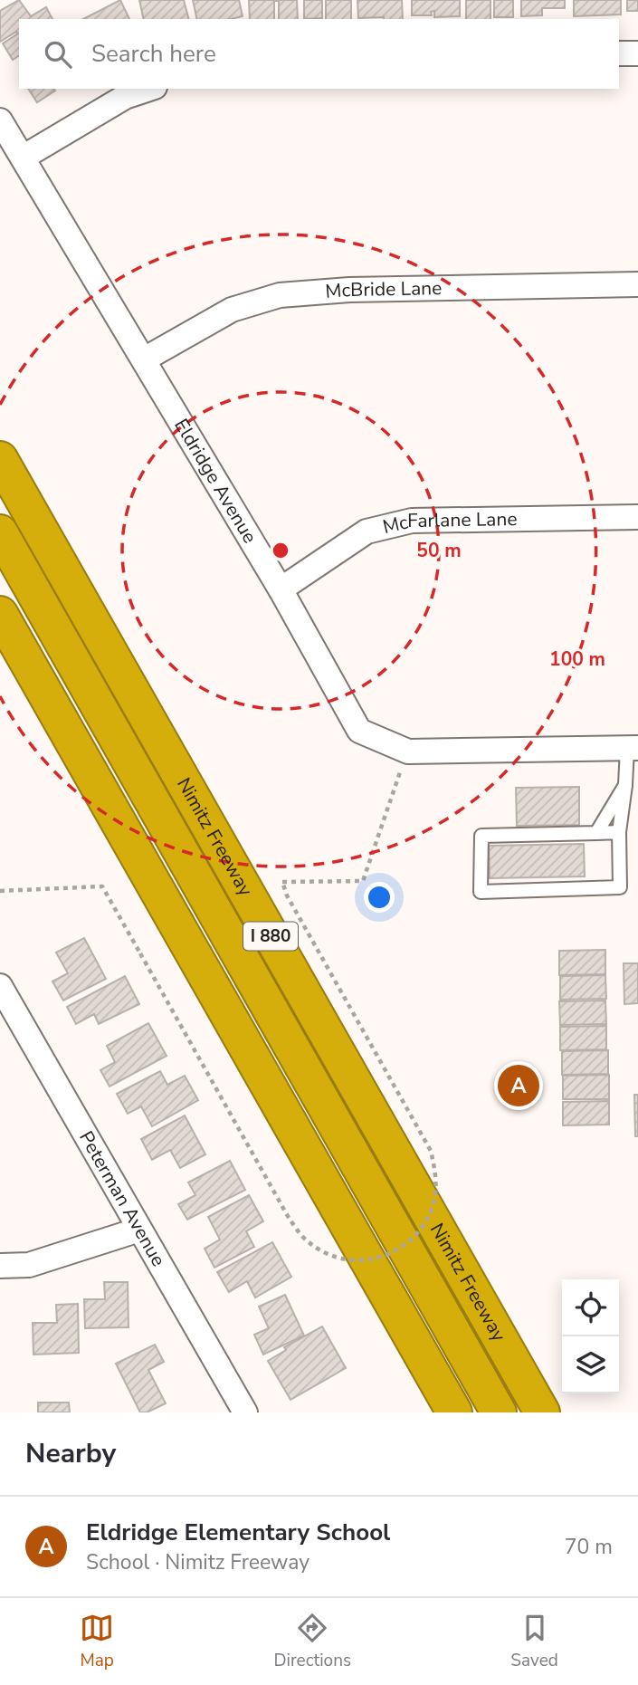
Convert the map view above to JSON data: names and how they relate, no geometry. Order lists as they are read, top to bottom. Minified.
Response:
{"streets":{"highway":["Nimitz Freeway","I 880"],"street":["McBride Lane","Eldridge Avenue","McFarlane Lane","Peterman Avenue"]},"crossings":[["McBride Lane","Eldridge Avenue"],["Eldridge Avenue","McFarlane Lane"]],"page":{"search":"Search here","pins":"A","heading":"Nearby","list":[{"mark":"A","name":"Eldridge Elementary School","note":"School · Nimitz Freeway","value":"70 m"}],"nav":["Map","Directions","Saved"]},"rings":["50 m","100 m"]}
